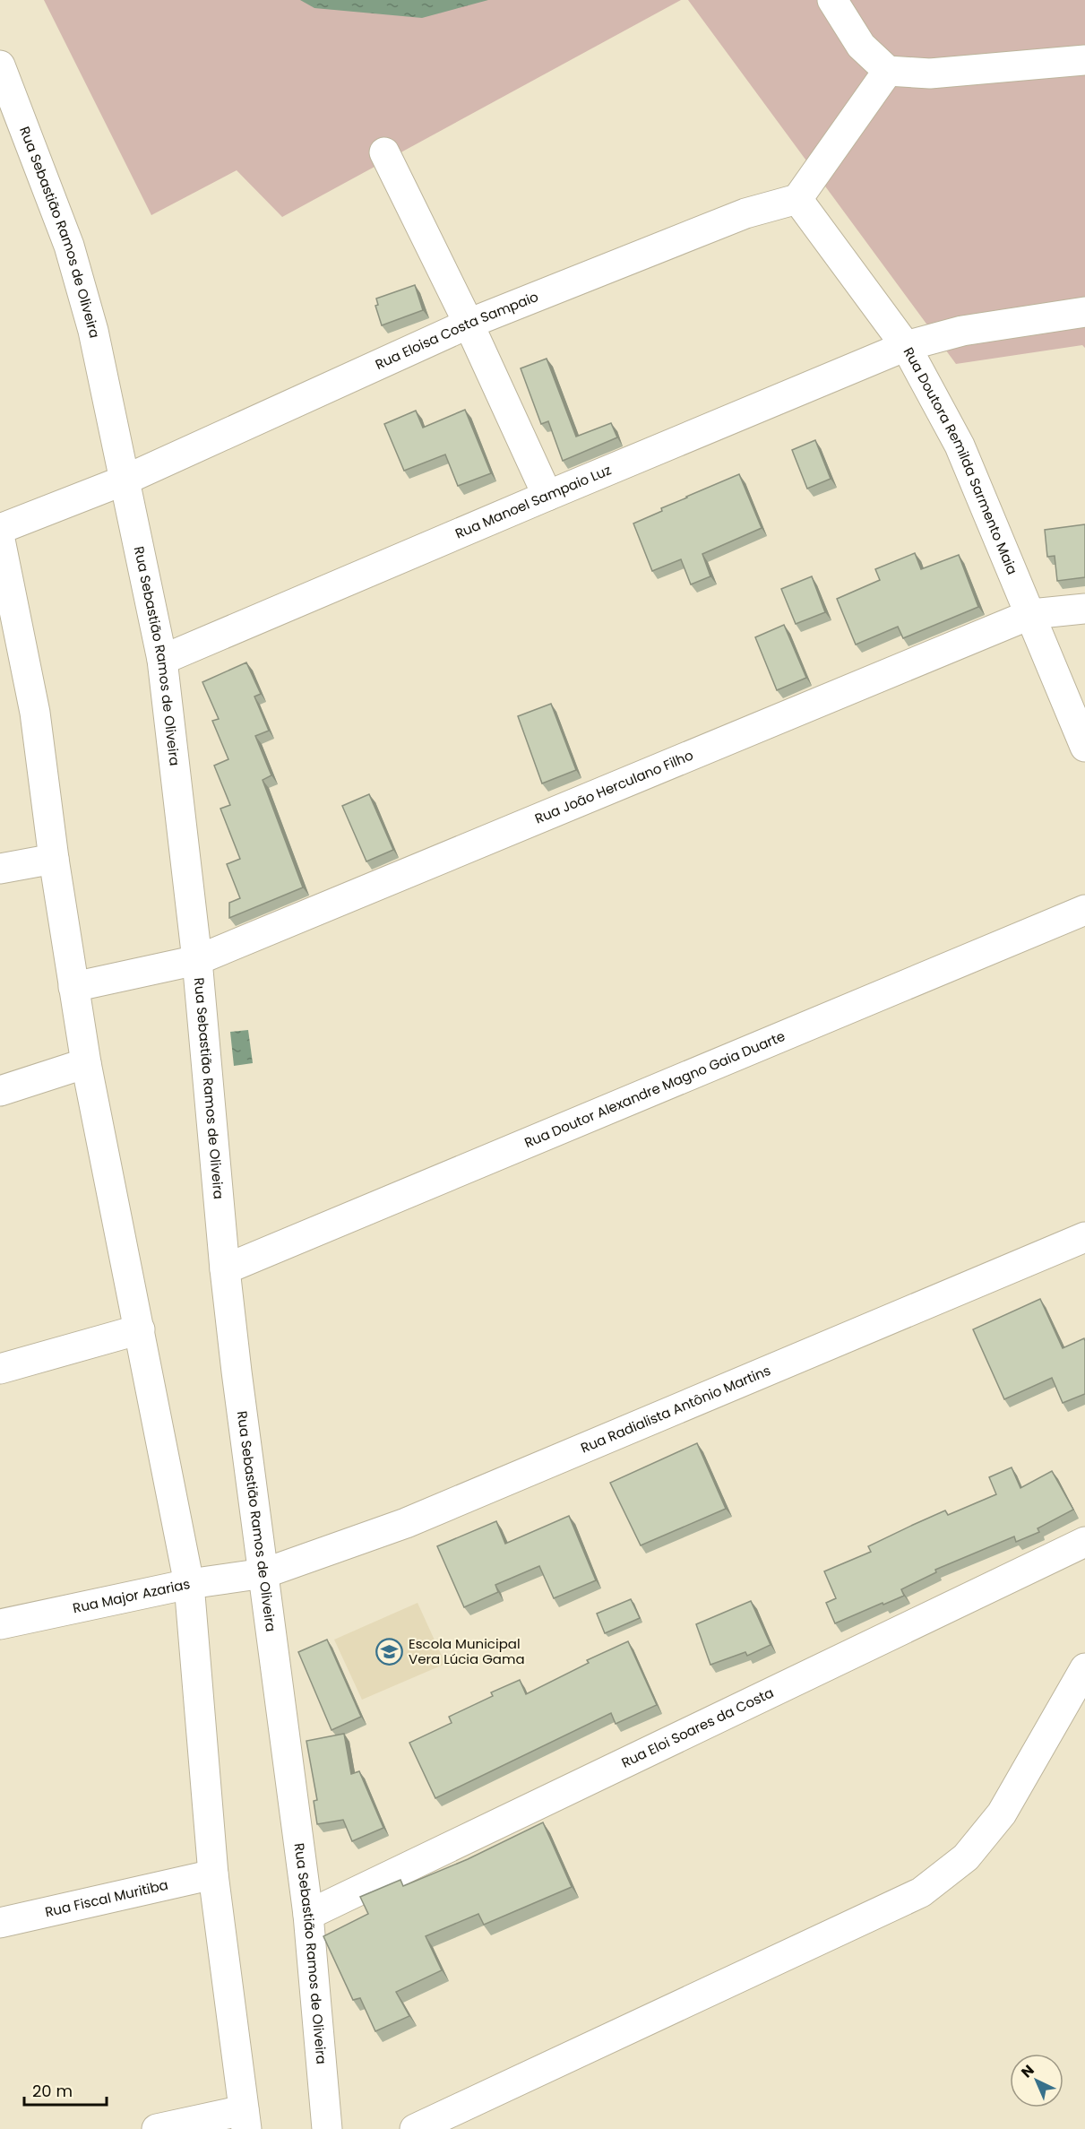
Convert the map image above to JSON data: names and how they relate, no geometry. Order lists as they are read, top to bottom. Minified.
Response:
{"streets":{"street":["Rua Sebastião Ramos de Oliveira","Rua Eloisa Costa Sampaio","Rua Doutora Remilda Sarmento Maia","Rua Manoel Sampaio Luz","Rua João Herculano Filho","Rua Doutor Alexandre Magno Gaia Duarte","Rua Radialista Antônio Martins","Rua Major Azarias","Rua Eloi Soares da Costa","Rua Fiscal Muritiba"]},"crossings":[["Rua Sebastião Ramos de Oliveira","Rua Eloisa Costa Sampaio"],["Rua Sebastião Ramos de Oliveira","Rua Manoel Sampaio Luz"],["Rua Sebastião Ramos de Oliveira","Rua João Herculano Filho"],["Rua Sebastião Ramos de Oliveira","Rua Doutor Alexandre Magno Gaia Duarte"],["Rua Sebastião Ramos de Oliveira","Rua Radialista Antônio Martins"],["Rua Sebastião Ramos de Oliveira","Rua Major Azarias"],["Rua Sebastião Ramos de Oliveira","Rua Eloi Soares da Costa"],["Rua Eloisa Costa Sampaio","Rua Doutora Remilda Sarmento Maia"],["Rua Doutora Remilda Sarmento Maia","Rua Manoel Sampaio Luz"],["Rua Doutora Remilda Sarmento Maia","Rua João Herculano Filho"],["Rua Radialista Antônio Martins","Rua Major Azarias"]],"places":{"school or university":["Escola Municipal Vera Lúcia Gama"]},"scale_bar":"20 m","north":"top left"}
